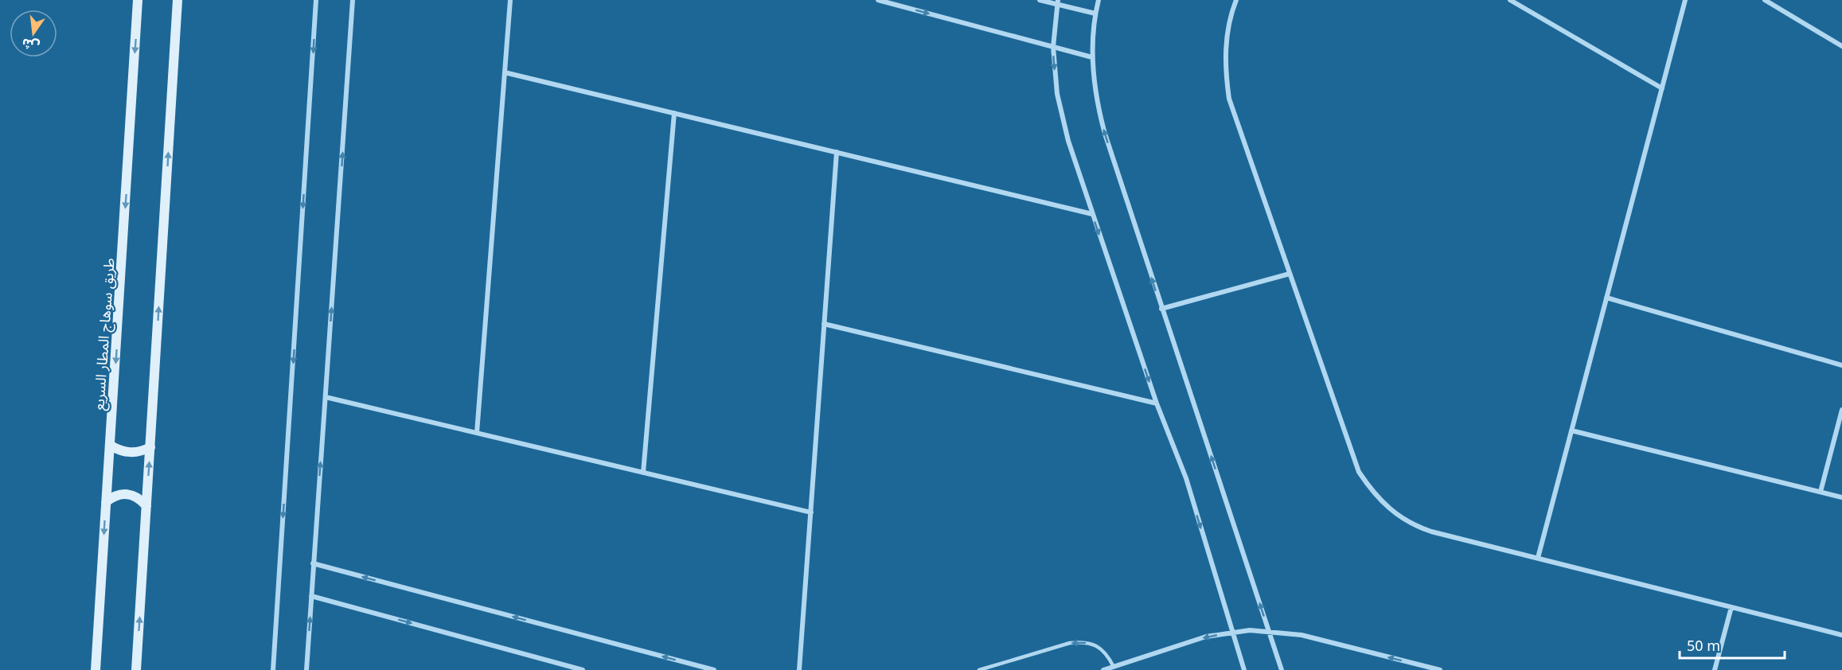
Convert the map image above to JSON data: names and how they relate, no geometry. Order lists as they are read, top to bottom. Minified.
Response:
{"streets":{"street":["طريق سوهاج المطار السريع"]},"scale_bar":"50 m","north":"bottom"}
